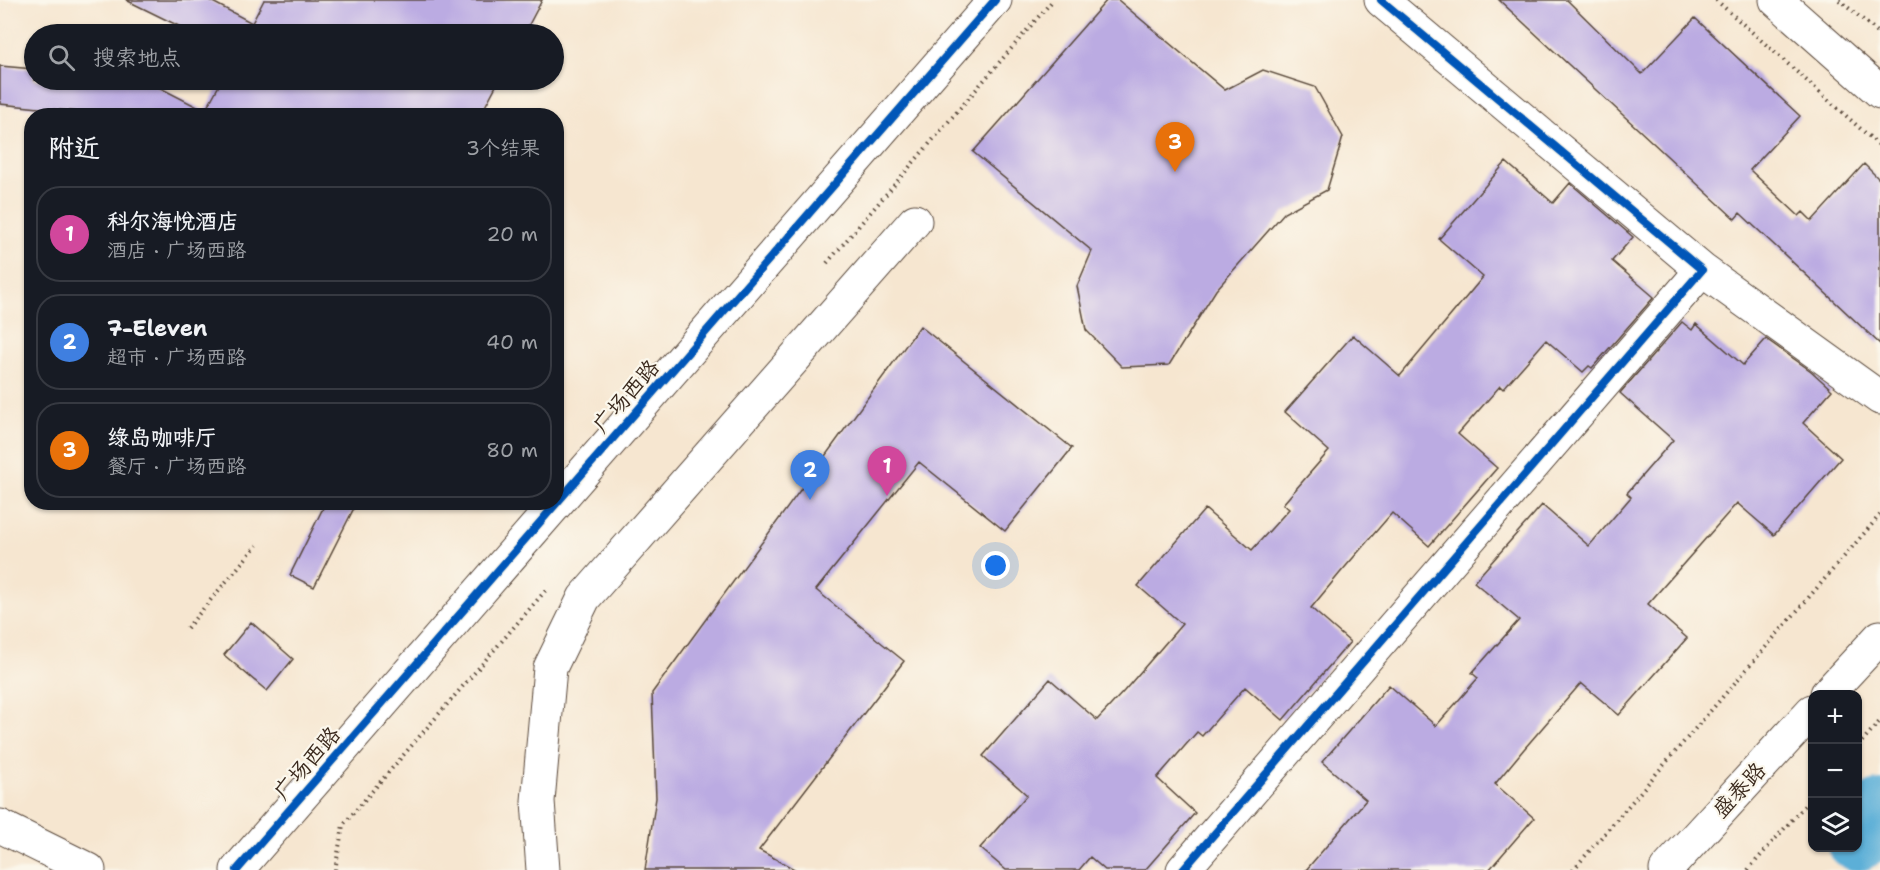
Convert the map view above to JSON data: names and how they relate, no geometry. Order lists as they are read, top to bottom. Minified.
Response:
{"streets":{"street":["广场西路","盛泰路"]},"page":{"search":"搜索地点","heading":["附近","3个结果"],"pins":["3","1","2"],"list":[{"mark":"1","name":"科尔海悦酒店","note":"酒店 · 广场西路","value":"20 m"},{"mark":"2","name":"7-Eleven","note":"超市 · 广场西路","value":"40 m"},{"mark":"3","name":"绿岛咖啡厅","note":"餐厅 · 广场西路","value":"80 m"}],"map_buttons":["+","−"]}}
